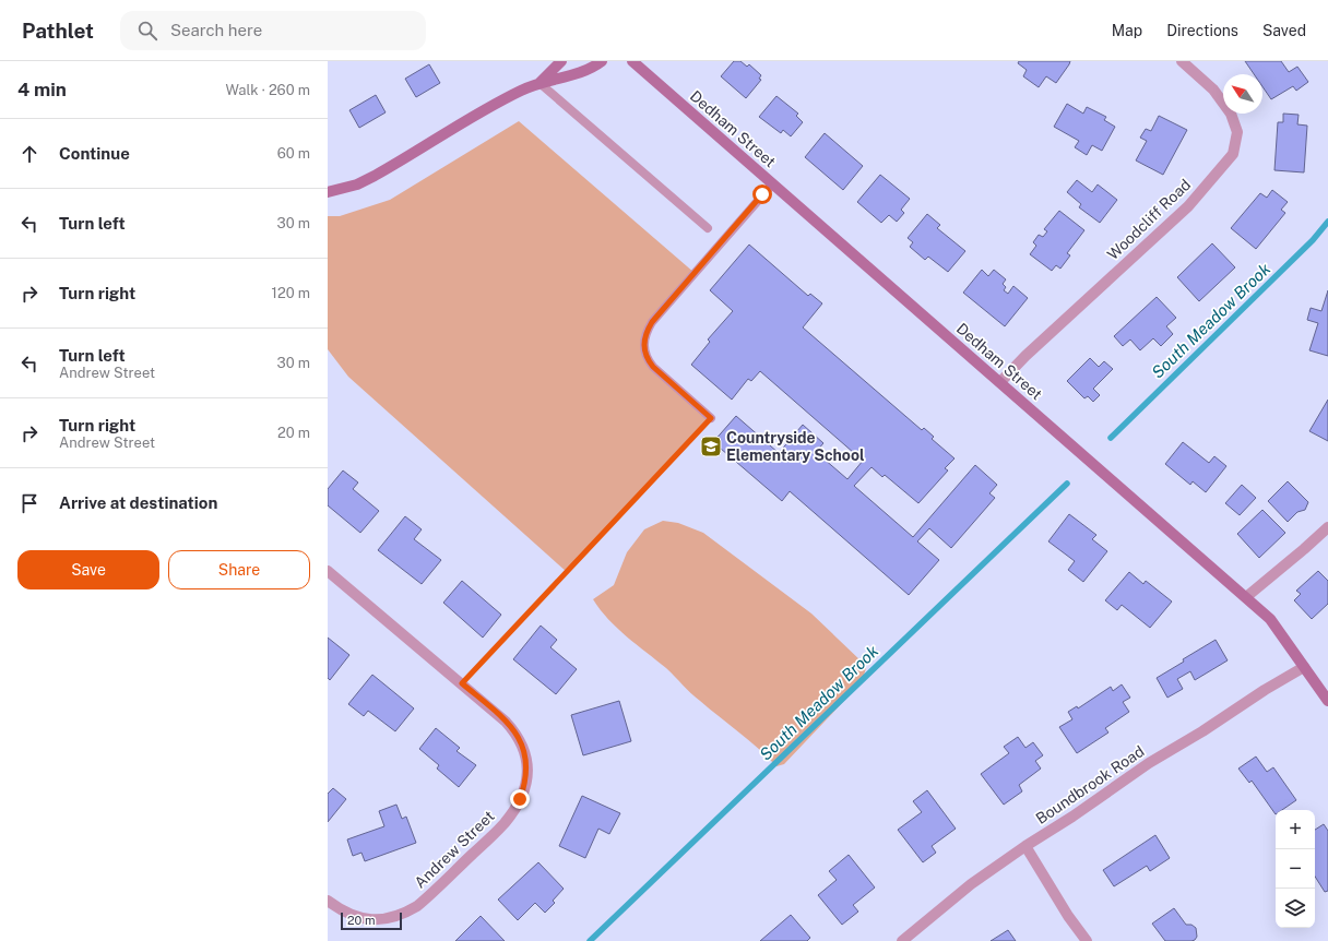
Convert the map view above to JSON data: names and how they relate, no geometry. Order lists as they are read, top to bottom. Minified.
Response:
{"streets":{"main road":["Dedham Street"],"street":["Woodcliff Road","Boundbrook Road","Andrew Street"]},"crossings":[["Dedham Street","Woodcliff Road"],["Dedham Street","Boundbrook Road"]],"water":["South Meadow Brook"],"places":{"school or university":["Countryside Elementary School"]},"scale_bar":"20 m","north":"top left","page":{"header":"Pathlet","search":"Search here","nav":["Map","Directions","Saved"],"heading":["4 min","Walk · 260 m"],"list":[["Continue","60 m"],["Turn left","30 m"],["Turn right","120 m"],["Turn left","Andrew Street","30 m"],["Turn right","Andrew Street","20 m"],"Arrive at destination"],"buttons":["Save","Share"],"map_buttons":["+","−"],"scale":"20 m"}}
